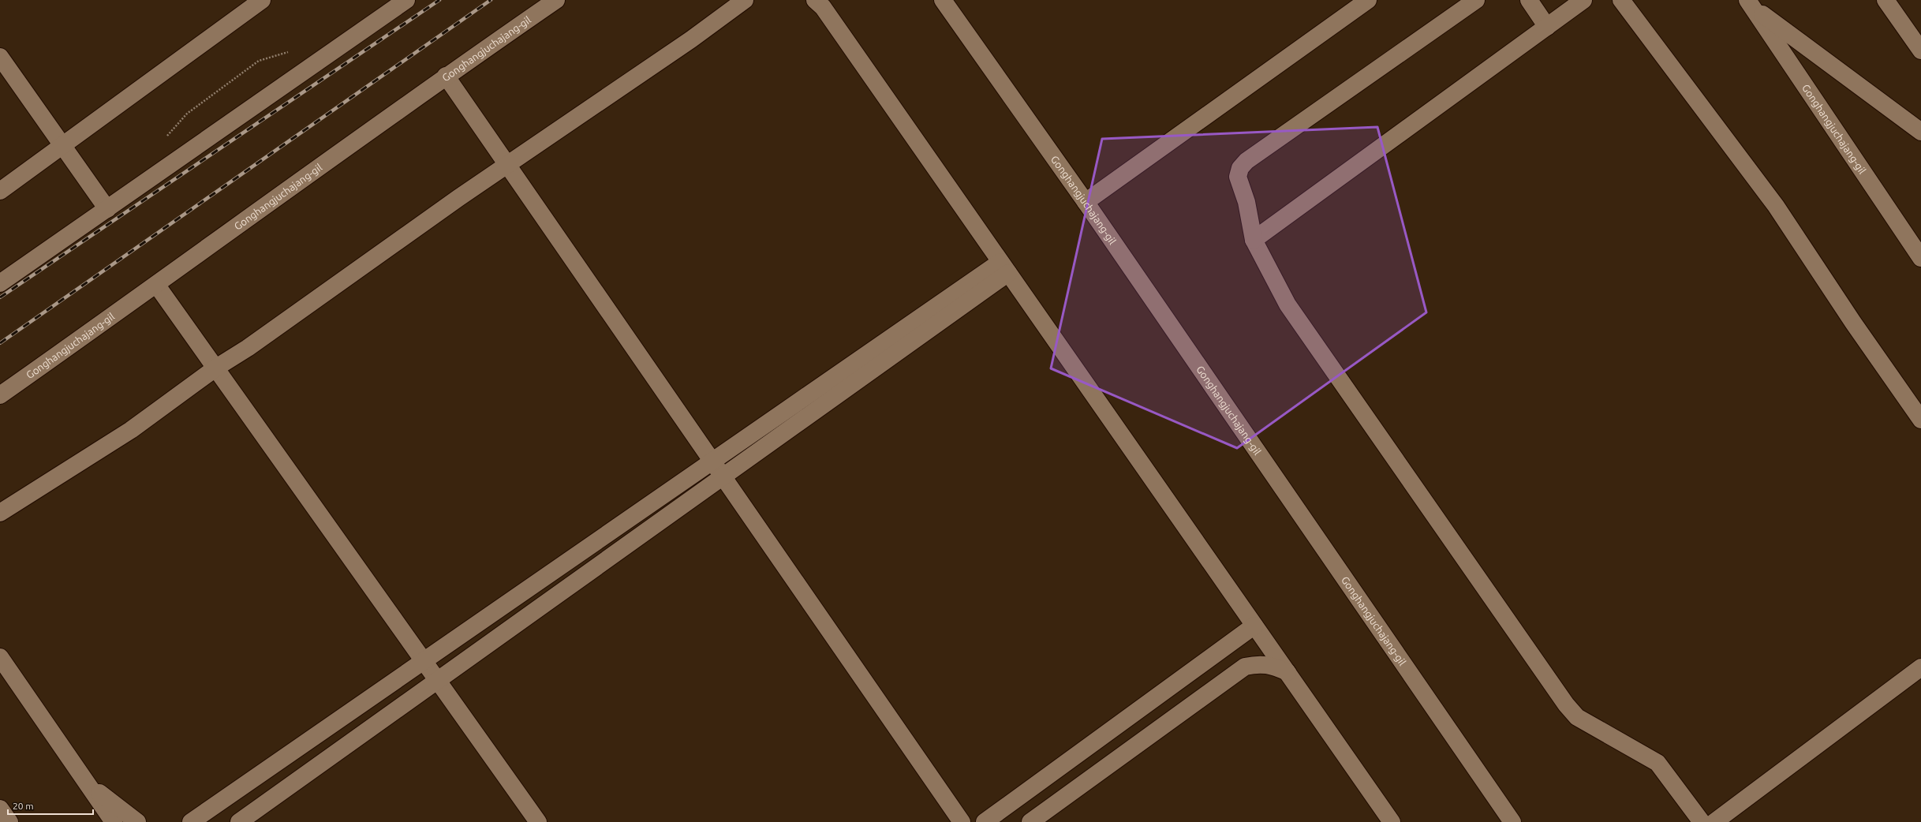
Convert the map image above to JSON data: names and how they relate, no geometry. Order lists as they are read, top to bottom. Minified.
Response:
{"streets":{"street":["Gonghangjuchajang-gil"]},"scale_bar":"20 m"}
